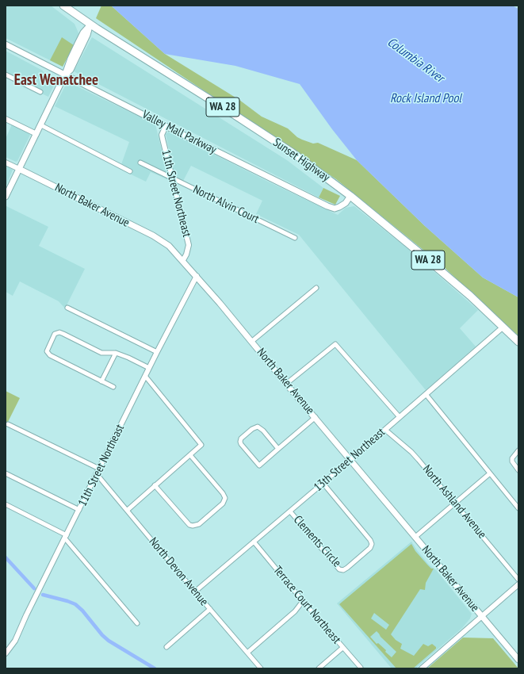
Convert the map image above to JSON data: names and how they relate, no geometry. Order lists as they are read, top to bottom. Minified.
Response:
{"streets":{"highway":["WA 28","Sunset Highway"],"main road":["Valley Mall Parkway","North Baker Avenue"],"street":["11th Street Northeast","North Alvin Court","13th Street Northeast","North Ashland Avenue","Clements Circle","North Devon Avenue","Terrace Court Northeast"]},"crossings":[["Valley Mall Parkway","Sunset Highway"],["Valley Mall Parkway","11th Street Northeast"],["Sunset Highway","13th Street Northeast"],["11th Street Northeast","North Alvin Court"],["11th Street Northeast","North Baker Avenue"],["11th Street Northeast","North Devon Avenue"],["North Baker Avenue","13th Street Northeast"],["13th Street Northeast","North Ashland Avenue"],["13th Street Northeast","Clements Circle"],["13th Street Northeast","North Devon Avenue"],["13th Street Northeast","Terrace Court Northeast"]],"districts":["East Wenatchee"],"water":["Columbia River","Rock Island Pool"]}
